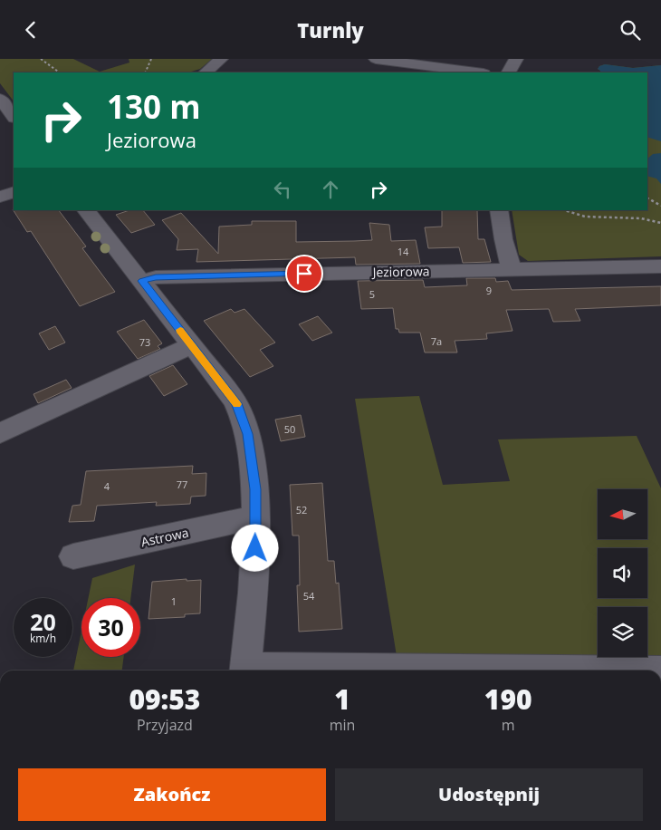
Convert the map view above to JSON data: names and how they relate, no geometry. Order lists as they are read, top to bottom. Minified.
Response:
{"streets":{"street":["Jeziorowa","Astrowa"]},"house_numbers":["14","9","5","7a","73","50","77","4","52","54","1"],"north":"left","page":{"header":"Turnly","turn":["130 m","Jeziorowa"],"speed":"20 km/h","limit":"30","eta":["09:53","Przyjazd","1","min","190","m"],"buttons":["Zakończ","Udostępnij"]}}
